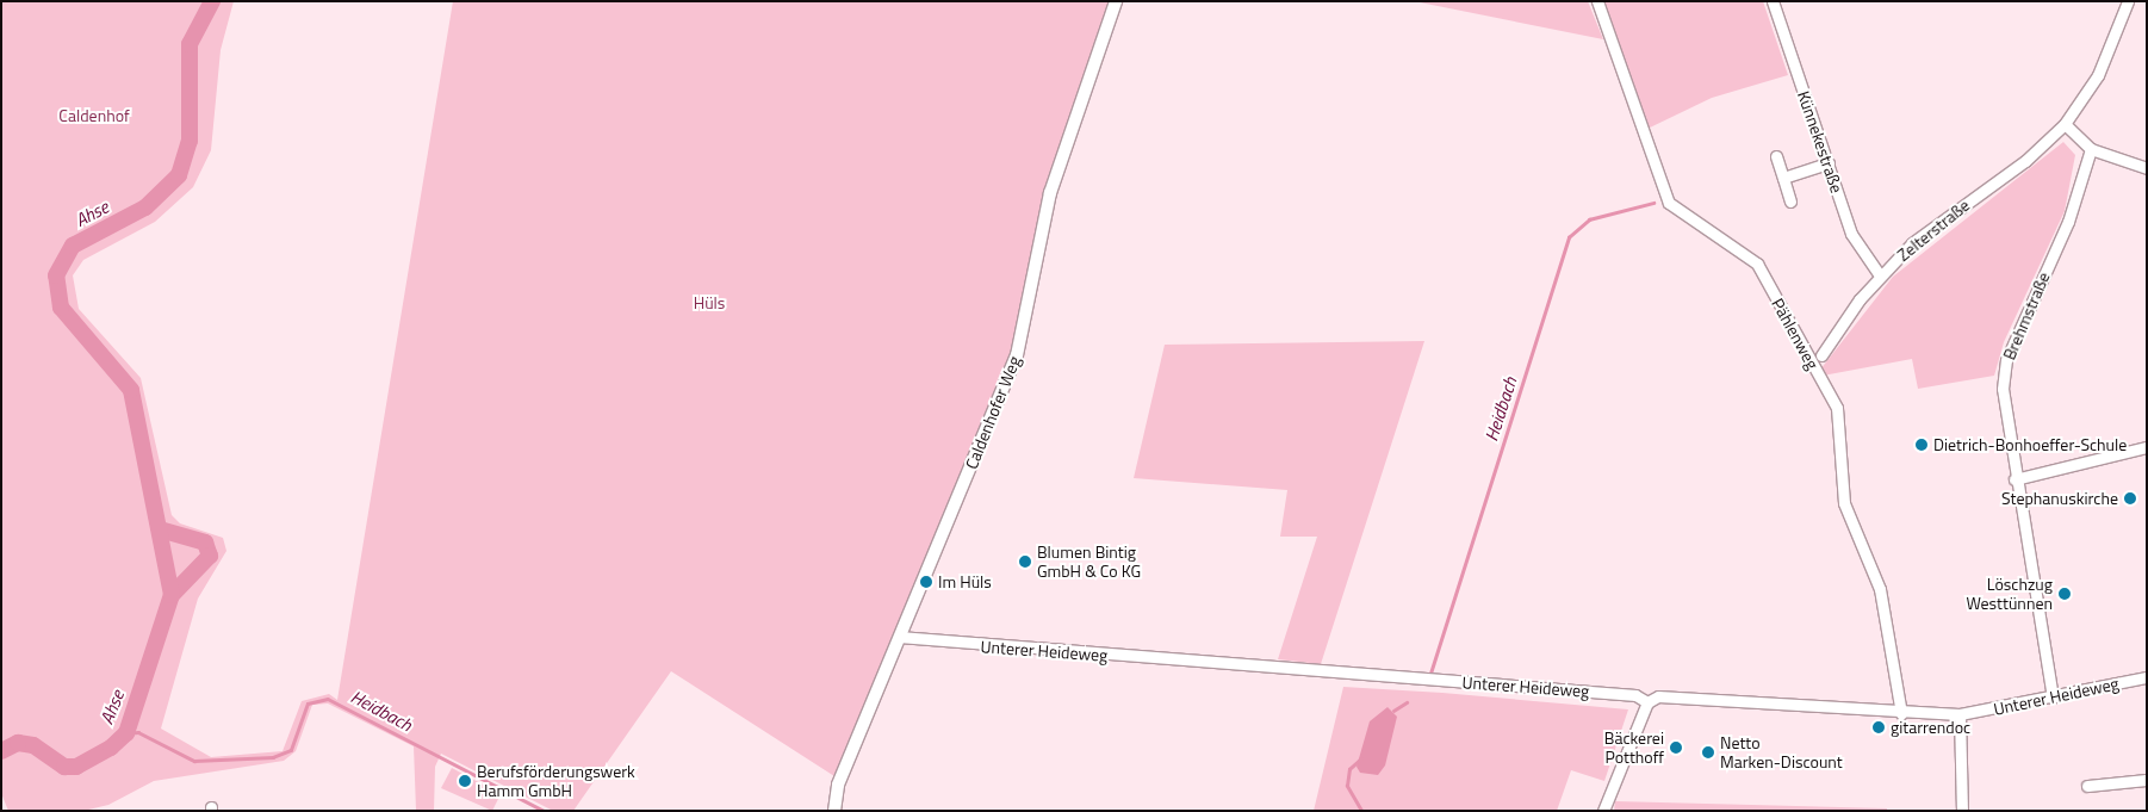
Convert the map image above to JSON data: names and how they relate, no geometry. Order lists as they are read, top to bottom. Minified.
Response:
{"streets":{"main road":["Caldenhofer Weg"],"street":["Künnekestraße","Zelterstraße","Brehmstraße","Pählenweg","Unterer Heideweg"]},"crossings":[["Künnekestraße","Zelterstraße"],["Brehmstraße","Unterer Heideweg"],["Pählenweg","Unterer Heideweg"],["Caldenhofer Weg","Unterer Heideweg"]],"water":["Ahse","Heidbach"],"parks":["Caldenhof","Hüls"],"places":["Dietrich-Bonhoeffer-Schule","Stephanuskirche","Blumen Bintig GmbH & Co KG","Im Hüls","Löschzug Westtünnen","gitarrendoc","Bäckerei Potthoff","Netto Marken-Discount","Berufsförderungswerk Hamm GmbH"]}
